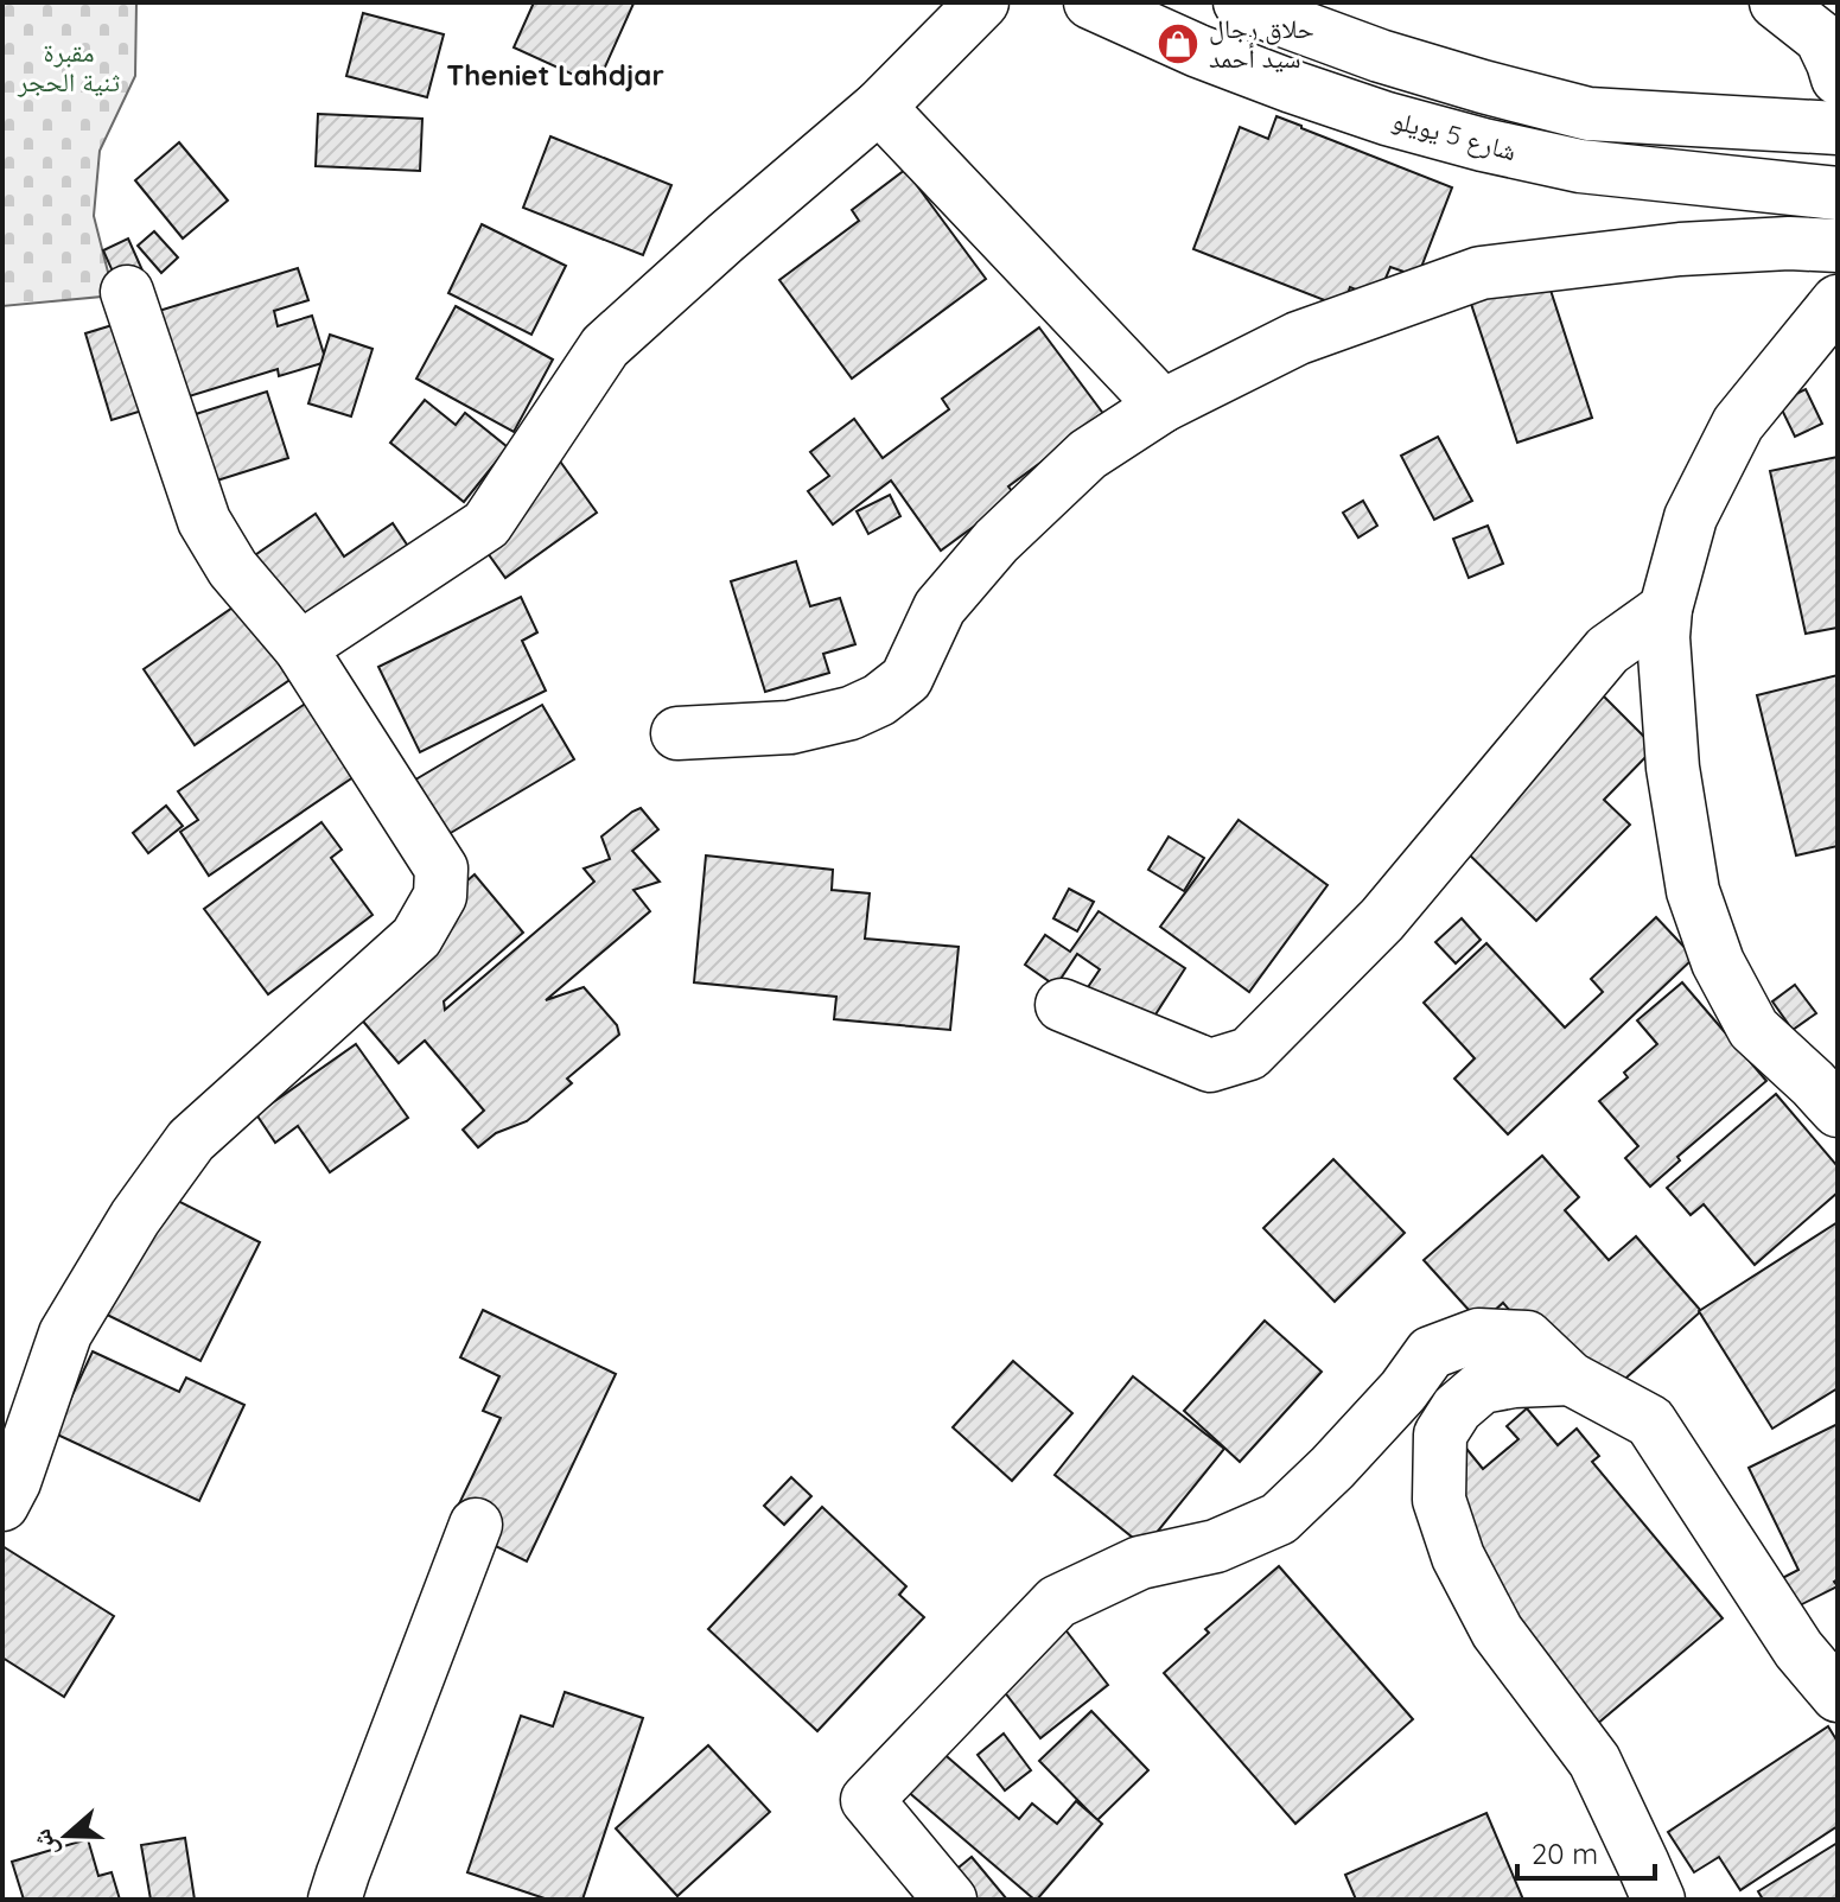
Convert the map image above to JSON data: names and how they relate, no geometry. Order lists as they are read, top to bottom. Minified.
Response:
{"streets":{"street":["شارع 5 يويلو"]},"districts":["Theniet Lahdjar"],"parks":["مقبرة ثنية الحجر"],"places":{"shop":["حلاق رجال سيد أحمد"]},"scale_bar":"20 m","north":"left"}
